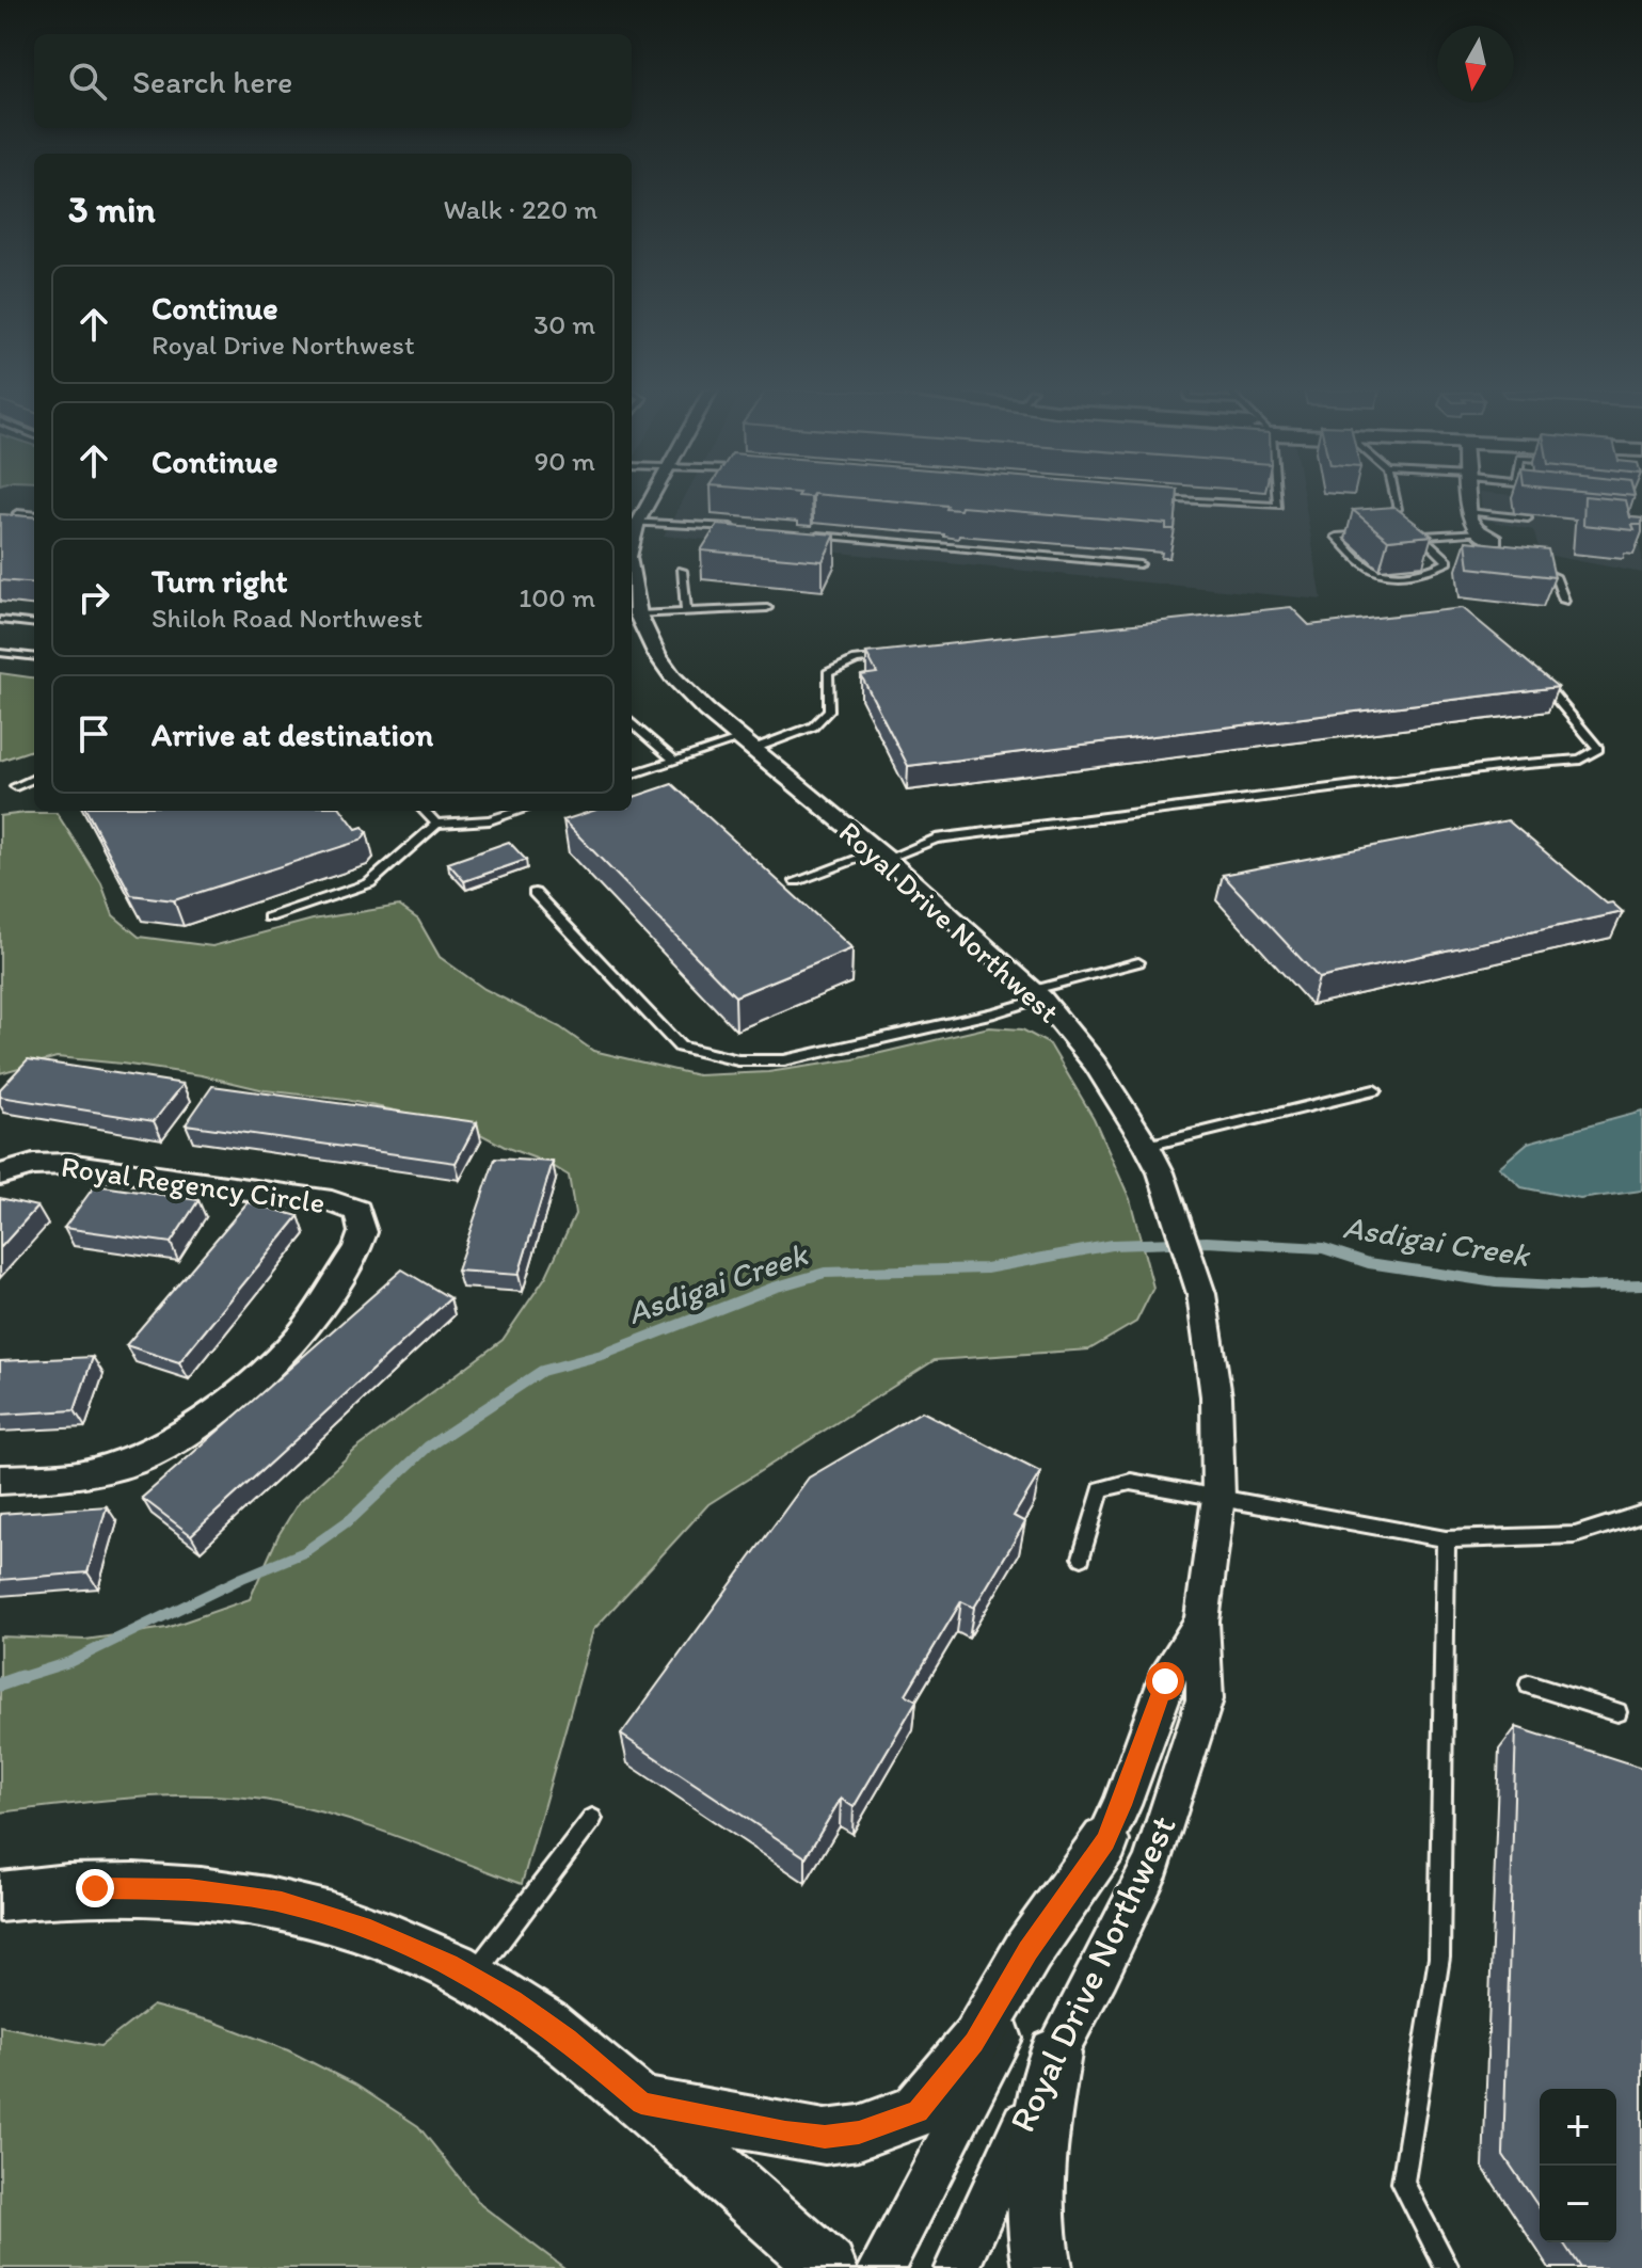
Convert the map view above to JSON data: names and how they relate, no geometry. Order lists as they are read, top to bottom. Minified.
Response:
{"streets":{"street":["Royal Drive Northwest","Royal Regency Circle"]},"water":["Asdigai Creek"],"north":"bottom","page":{"search":"Search here","heading":["3 min","Walk · 220 m"],"list":[["Continue","Royal Drive Northwest","30 m"],["Continue","90 m"],["Turn right","Shiloh Road Northwest","100 m"],"Arrive at destination"],"map_buttons":["+","−"]}}
